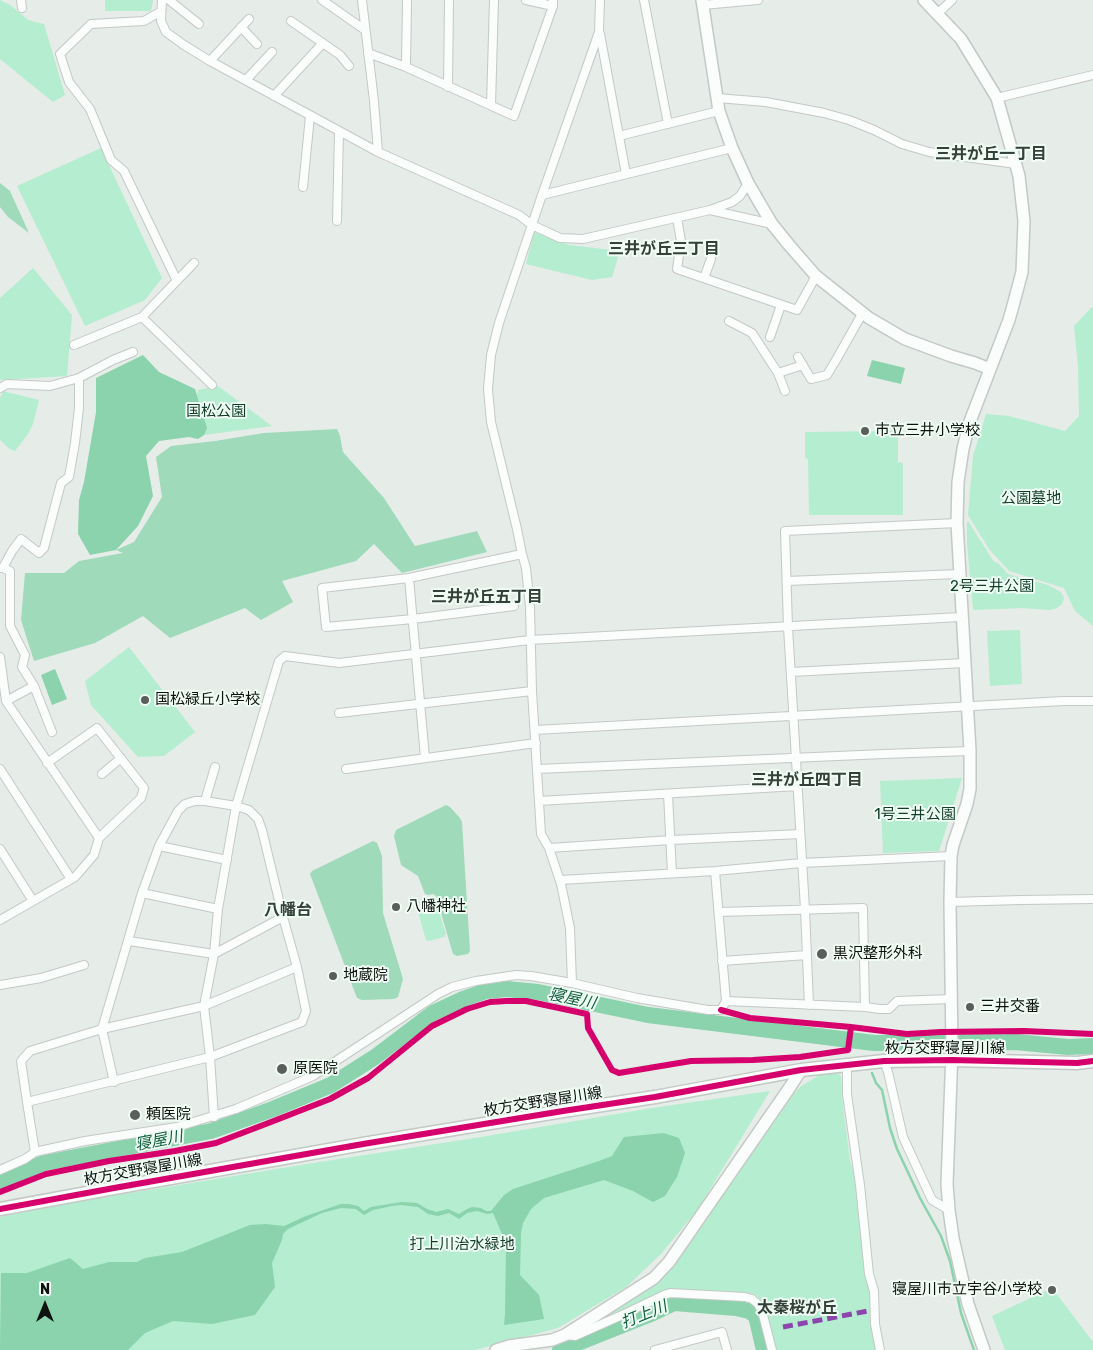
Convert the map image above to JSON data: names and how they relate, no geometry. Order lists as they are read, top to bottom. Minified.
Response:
{"streets":{"main road":["枚方交野寝屋川線"]},"districts":["三井が丘一丁目","三井が丘三丁目","三井が丘五丁目","三井が丘四丁目","八幡台","太秦桜が丘"],"water":["寝屋川","打上川"],"parks":["国松公園","公園墓地","2号三井公園","1号三井公園","打上川治水緑地"],"places":["市立三井小学校","国松緑丘小学校","八幡神社","黒沢整形外科","地蔵院","三井交番","原医院","頼医院","寝屋川市立宇谷小学校"],"north":"top"}
